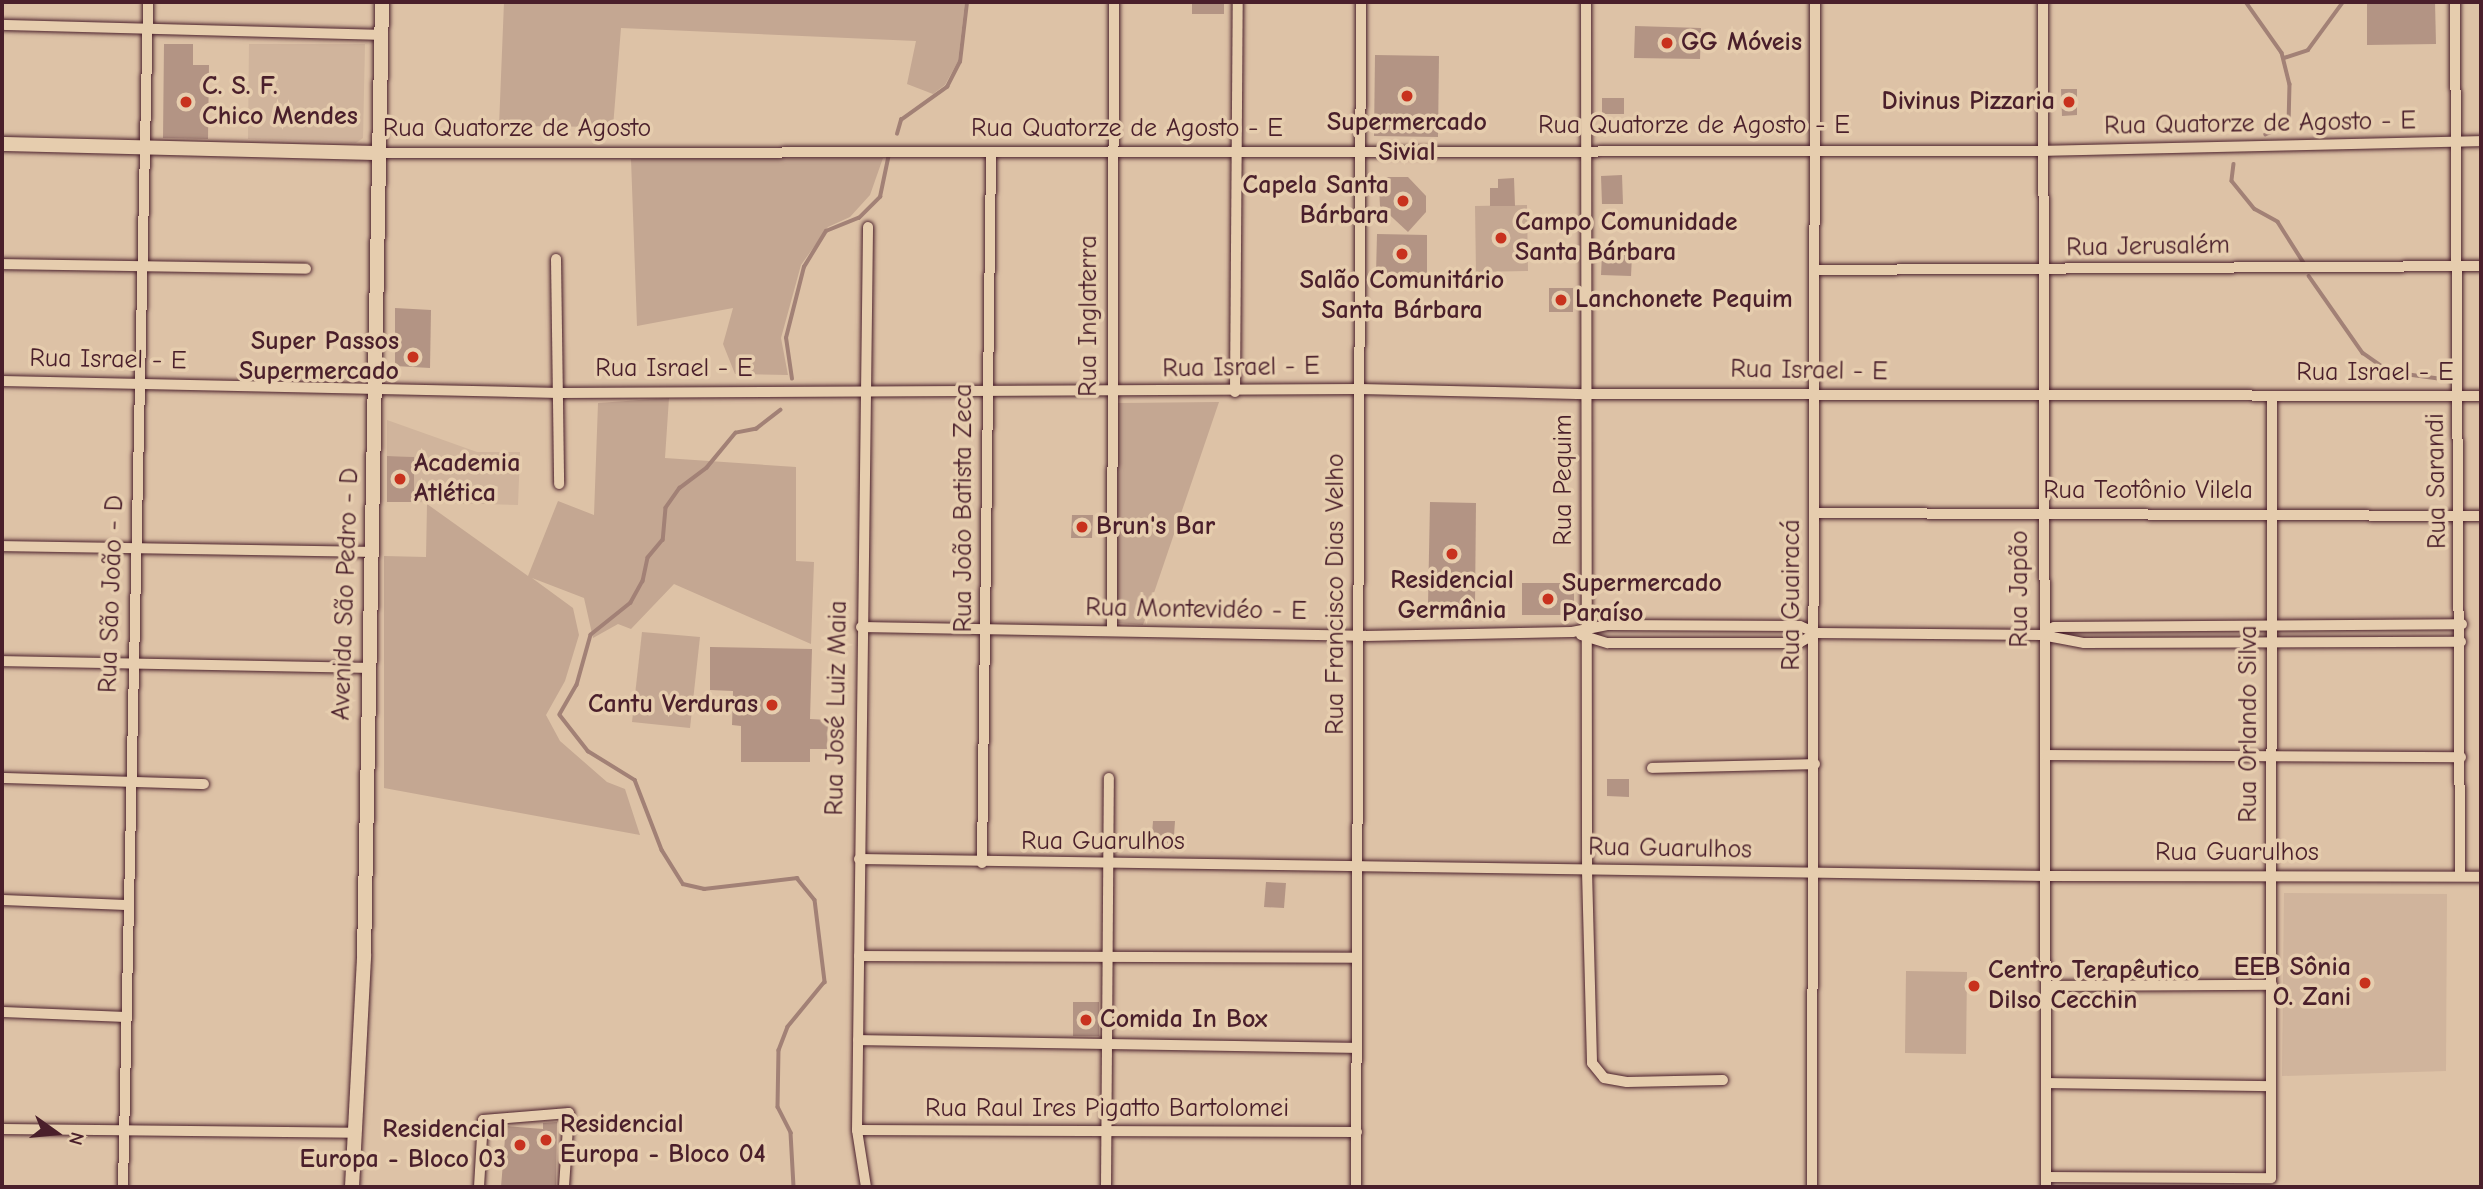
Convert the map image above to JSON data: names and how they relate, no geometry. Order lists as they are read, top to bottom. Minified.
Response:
{"streets":{"street":["Rua Quatorze de Agosto - E","Rua Quatorze de Agosto","Rua Jerusalém","Rua Inglaterra","Rua Israel - E","Rua Pequim","Rua Sarandi","Rua Teotônio Vilela","Rua João Batista Zeca","Rua Japão","Rua São João - D","Avenida São Pedro - D","Rua Francisco Dias Velho","Rua Guairacá","Rua Montevidéo - E","Rua José Luiz Maia","Rua Orlando Silva","Rua Guarulhos","Rua Raul Ires Pigatto Bartolomei"]},"crossings":[["Rua Quatorze de Agosto - E","Rua Quatorze de Agosto"],["Rua Quatorze de Agosto - E","Rua Inglaterra"],["Rua Quatorze de Agosto - E","Rua Pequim"],["Rua Quatorze de Agosto - E","Rua Sarandi"],["Rua Quatorze de Agosto - E","Rua João Batista Zeca"],["Rua Quatorze de Agosto - E","Rua Japão"],["Rua Quatorze de Agosto - E","Rua Francisco Dias Velho"],["Rua Quatorze de Agosto - E","Rua Guairacá"],["Rua Quatorze de Agosto","Rua São João - D"],["Rua Quatorze de Agosto","Avenida São Pedro - D"],["Rua Jerusalém","Rua Sarandi"],["Rua Jerusalém","Rua Japão"],["Rua Jerusalém","Rua Guairacá"],["Rua Inglaterra","Rua Israel - E"],["Rua Inglaterra","Rua Montevidéo - E"],["Rua Israel - E","Rua Pequim"],["Rua Israel - E","Rua Sarandi"],["Rua Israel - E","Rua João Batista Zeca"],["Rua Israel - E","Rua Japão"],["Rua Israel - E","Rua São João - D"],["Rua Israel - E","Avenida São Pedro - D"],["Rua Israel - E","Rua Francisco Dias Velho"],["Rua Israel - E","Rua Guairacá"],["Rua Israel - E","Rua José Luiz Maia"],["Rua Israel - E","Rua Orlando Silva"],["Rua Pequim","Rua Montevidéo - E"],["Rua Pequim","Rua Guarulhos"],["Rua Sarandi","Rua Teotônio Vilela"],["Rua Sarandi","Rua Montevidéo - E"],["Rua Sarandi","Rua Guarulhos"],["Rua Teotônio Vilela","Rua Japão"],["Rua Teotônio Vilela","Rua Guairacá"],["Rua Teotônio Vilela","Rua Orlando Silva"],["Rua João Batista Zeca","Rua Montevidéo - E"],["Rua João Batista Zeca","Rua Guarulhos"],["Rua Japão","Rua Montevidéo - E"],["Rua Japão","Rua Orlando Silva"],["Rua Japão","Rua Guarulhos"],["Rua Francisco Dias Velho","Rua Montevidéo - E"],["Rua Francisco Dias Velho","Rua Guarulhos"],["Rua Francisco Dias Velho","Rua Raul Ires Pigatto Bartolomei"],["Rua Guairacá","Rua Montevidéo - E"],["Rua Guairacá","Rua Guarulhos"],["Rua Montevidéo - E","Rua José Luiz Maia"],["Rua Montevidéo - E","Rua Orlando Silva"],["Rua José Luiz Maia","Rua Guarulhos"],["Rua José Luiz Maia","Rua Raul Ires Pigatto Bartolomei"],["Rua Orlando Silva","Rua Guarulhos"]],"places":["GG Móveis","Supermercado Sivial","C. S. F. Chico Mendes","Divinus Pizzaria","Capela Santa Bárbara","Campo Comunidade Santa Bárbara","Salão Comunitário Santa Bárbara","Lanchonete Pequim","Super Passos Supermercado","Academia Atlética","Brun's Bar","Residencial Germânia","Supermercado Paraíso","Cantu Verduras","EEB Sônia O. Zani","Centro Terapêutico Dilso Cecchin","Comida In Box","Residencial Europa - Bloco 04","Residencial Europa - Bloco 03"],"north":"right"}
